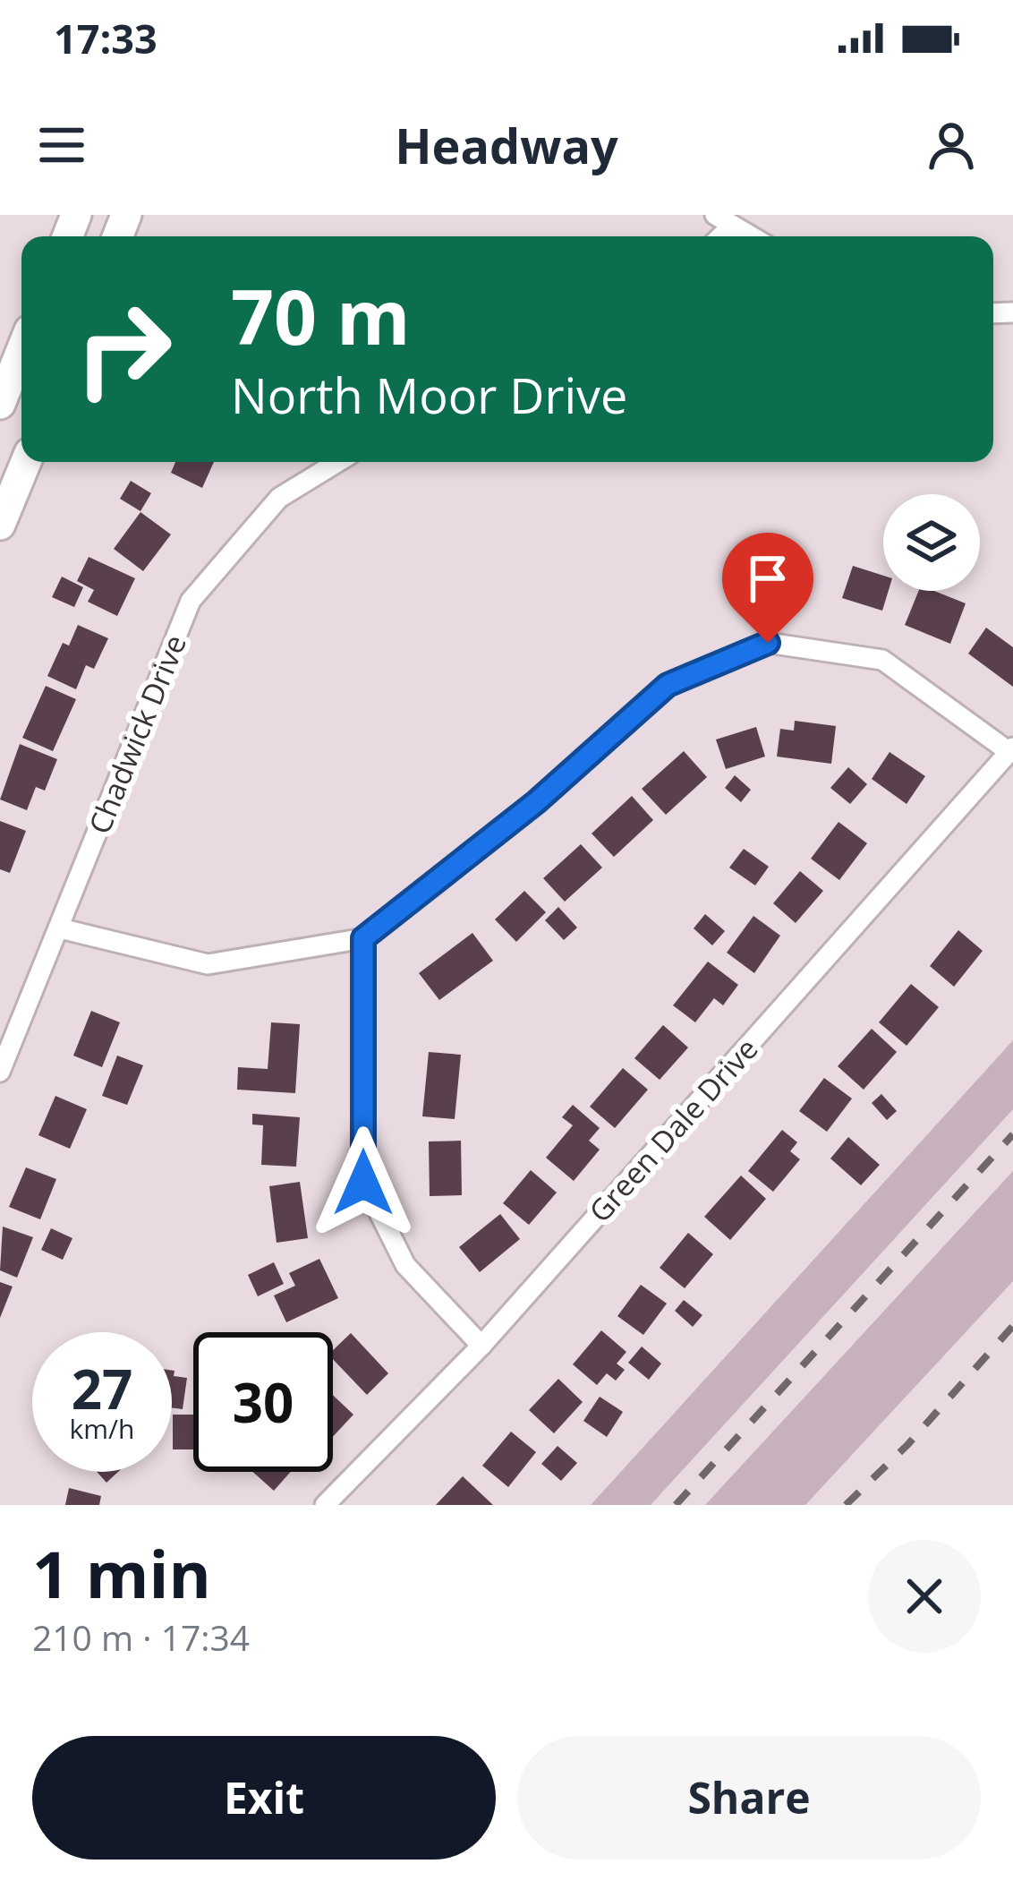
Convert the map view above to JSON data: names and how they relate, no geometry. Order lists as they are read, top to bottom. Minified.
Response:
{"streets":{"street":["Chadwick Drive","Green Dale Drive"]},"page":{"status":"17:33","header":"Headway","turn":["70 m","North Moor Drive"],"speed":"27 km/h","limit":"30","heading":["1 min","210 m · 17:34"],"buttons":["Exit","Share"]}}
